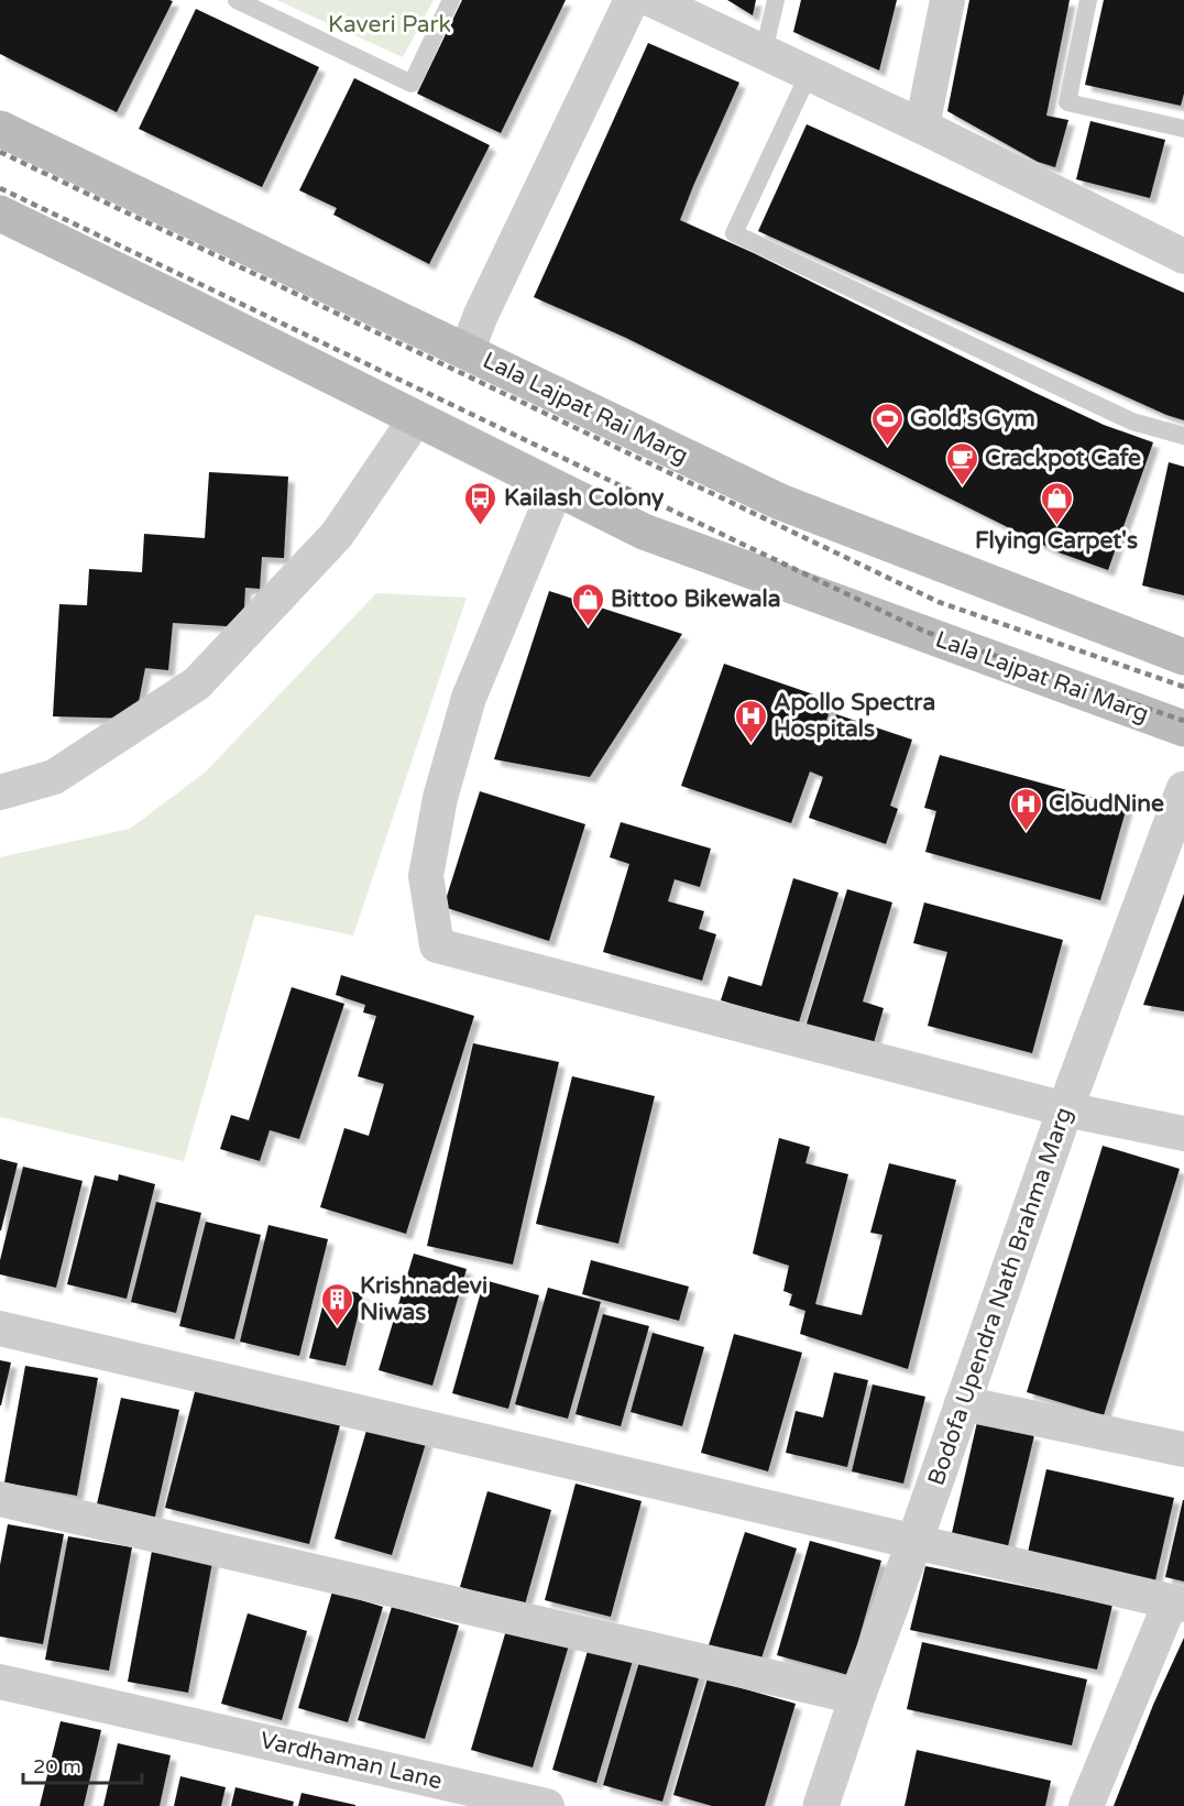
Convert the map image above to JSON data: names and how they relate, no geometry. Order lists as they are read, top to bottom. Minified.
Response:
{"streets":{"main road":["Lala Lajpat Rai Marg"],"street":["Bodofa Upendra Nath Brahma Marg","Vardhaman Lane"]},"parks":["Kaveri Park"],"places":{"sports":["Gold's Gym"],"cafe":["Crackpot Cafe"],"bus stop":["Kailash Colony"],"shop":["Flying Carpet's","Bittoo Bikewala"],"hospital":["Apollo Spectra Hospitals","CloudNine"],"building":["Krishnadevi Niwas"]},"scale_bar":"20 m"}
